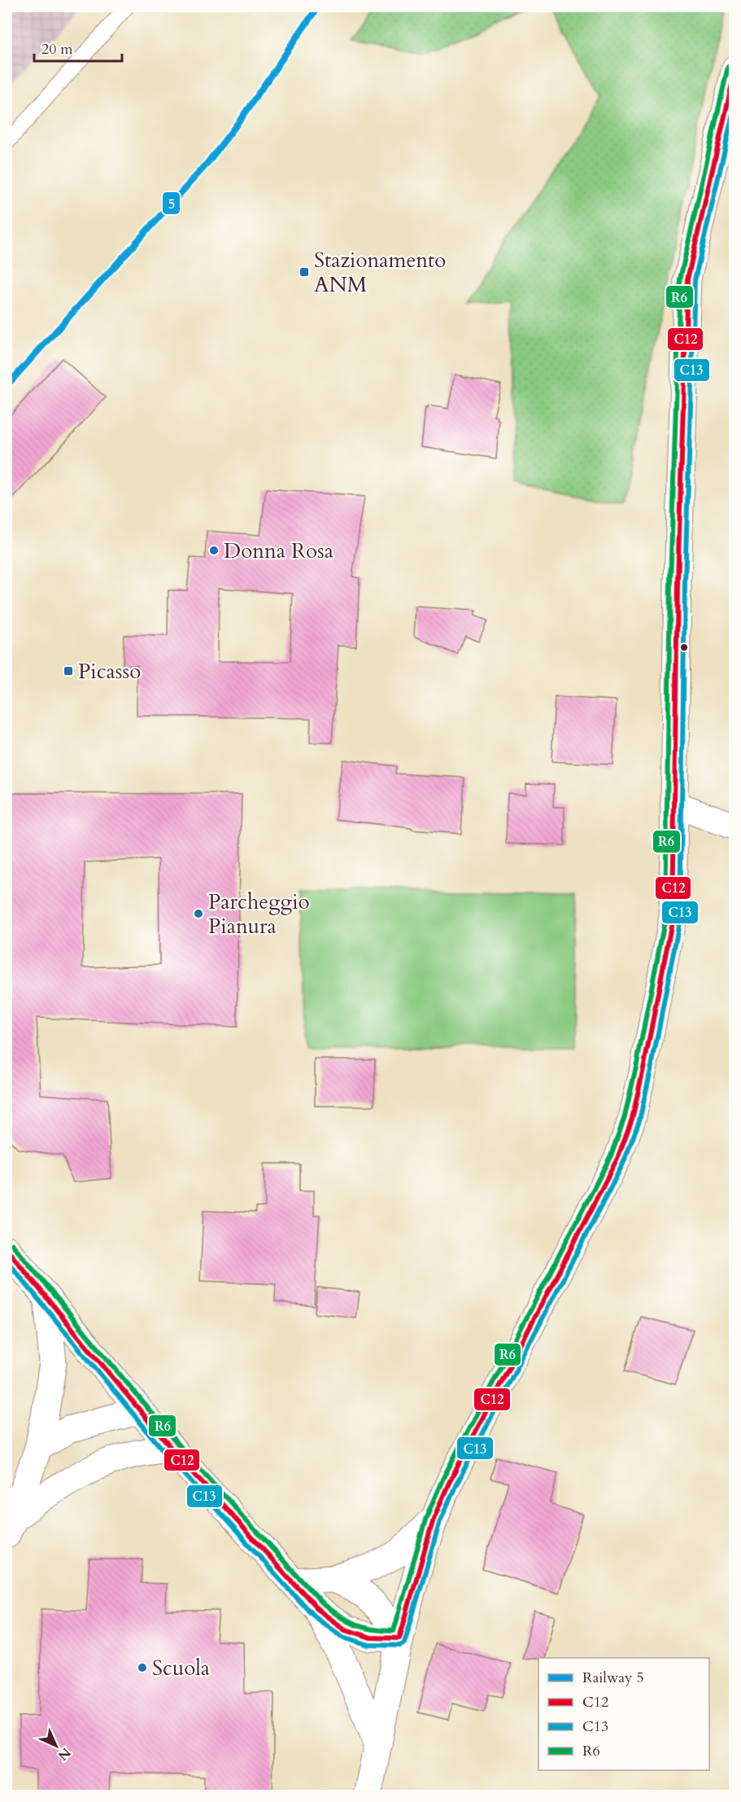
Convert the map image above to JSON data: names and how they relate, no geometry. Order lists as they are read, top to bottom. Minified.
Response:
{"places":{"transit":["Stazionamento ANM","Picasso"],"other":["Donna Rosa","Parcheggio Pianura","Scuola"]},"lines":["rail line 5","transit line R6","transit line C12","transit line C13"],"legend":["Railway 5","C12","C13","R6"],"scale_bar":"20 m","north":"bottom right"}
